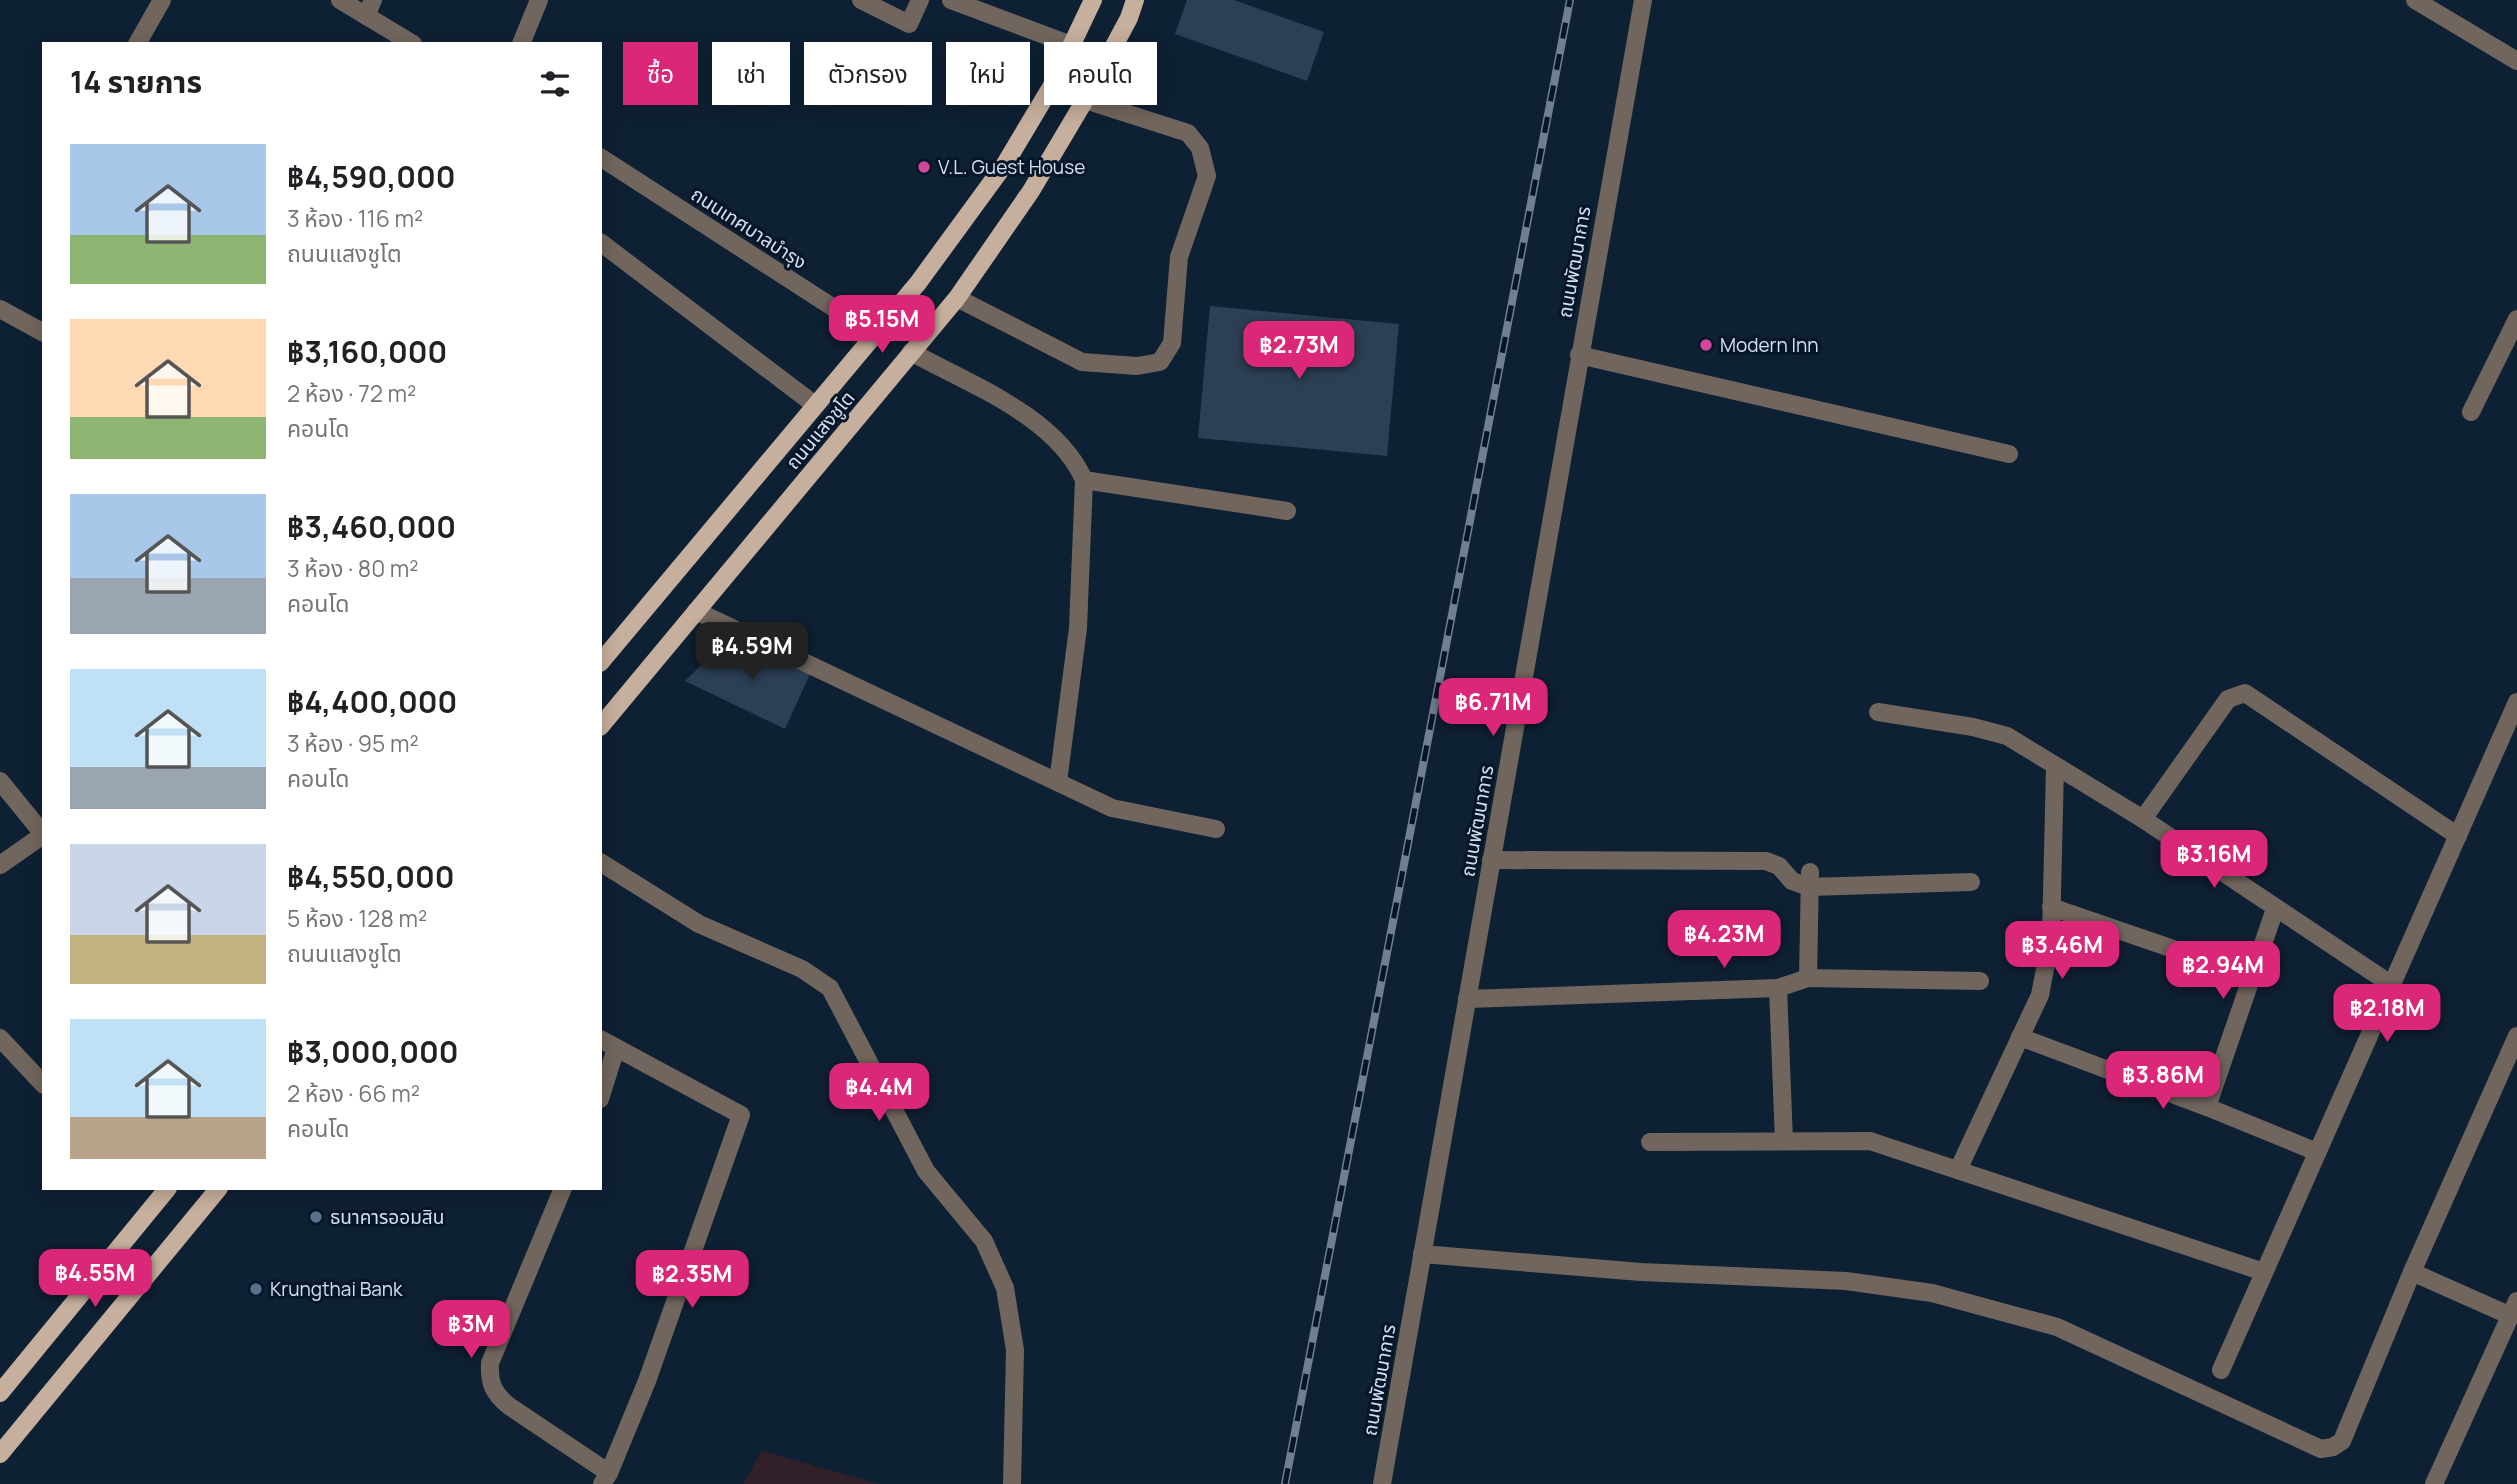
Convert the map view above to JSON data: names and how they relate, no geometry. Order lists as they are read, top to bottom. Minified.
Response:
{"streets":{"main road":["ถนนแสงชูโต"],"street":["ถนนเทศบาลบำรุง","ถนนพัฒนาการ"]},"crossings":[["ถนนเทศบาลบำรุง","ถนนแสงชูโต"]],"places":["V.L. Guest House","Modern Inn","ธนาคารออมสิน","Krungthai Bank"],"page":{"chip":["ซื้อ","เช่า","ตัวกรอง","ใหม่","คอนโด"],"heading":"14 รายการ","list":[{"name":"฿4,590,000","note":"3 ห้อง · 116 m² · ถนนแสงชูโต"},{"name":"฿3,160,000","note":"2 ห้อง · 72 m² · คอนโด"},{"name":"฿3,460,000","note":"3 ห้อง · 80 m² · คอนโด"},{"name":"฿4,400,000","note":"3 ห้อง · 95 m² · คอนโด"},{"name":"฿4,550,000","note":"5 ห้อง · 128 m² · ถนนแสงชูโต"},{"name":"฿3,000,000","note":"2 ห้อง · 66 m² · คอนโด"}],"price":["฿5.15M","฿2.73M","฿4.59M","฿6.71M","฿3.16M","฿4.23M","฿3.46M","฿2.94M","฿2.18M","฿3.86M","฿4.4M","฿4.55M","฿2.35M","฿3M"]}}
